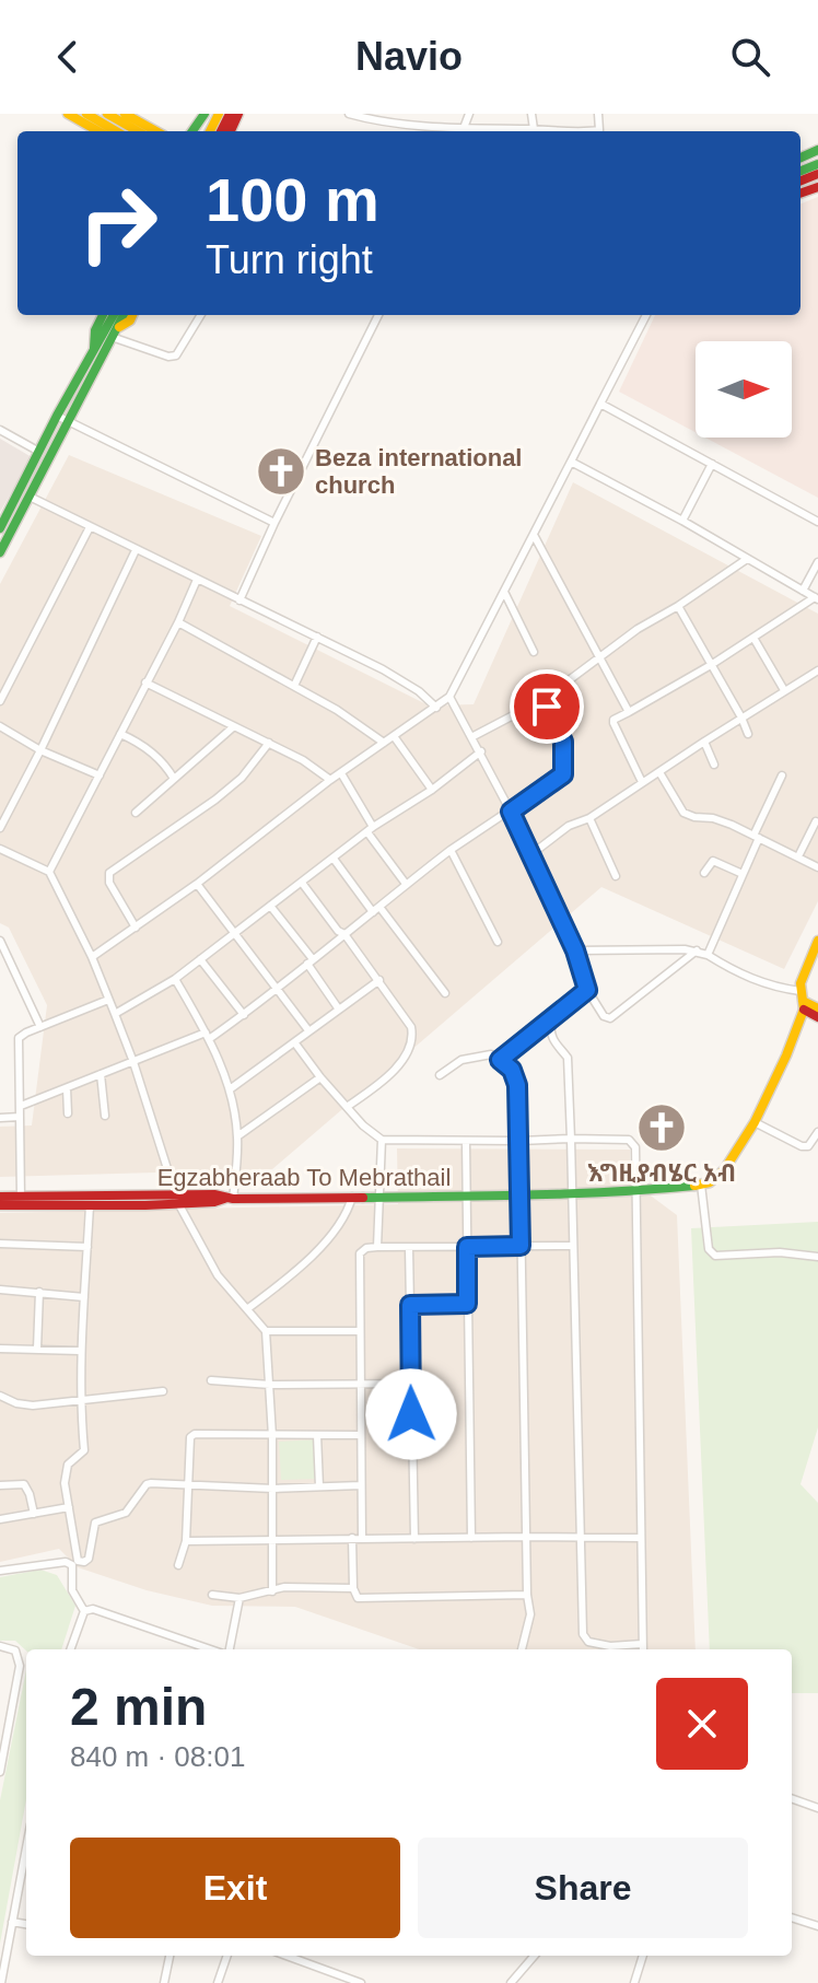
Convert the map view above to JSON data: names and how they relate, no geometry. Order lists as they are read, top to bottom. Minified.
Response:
{"streets":{"main road":["Egzabheraab To Mebrathail"]},"places":{"church":["Beza international church","እግዚያብሄር አብ"]},"north":"right","page":{"header":"Navio","turn":["100 m","Turn right"],"heading":["2 min","840 m · 08:01"],"buttons":["Exit","Share"]}}
